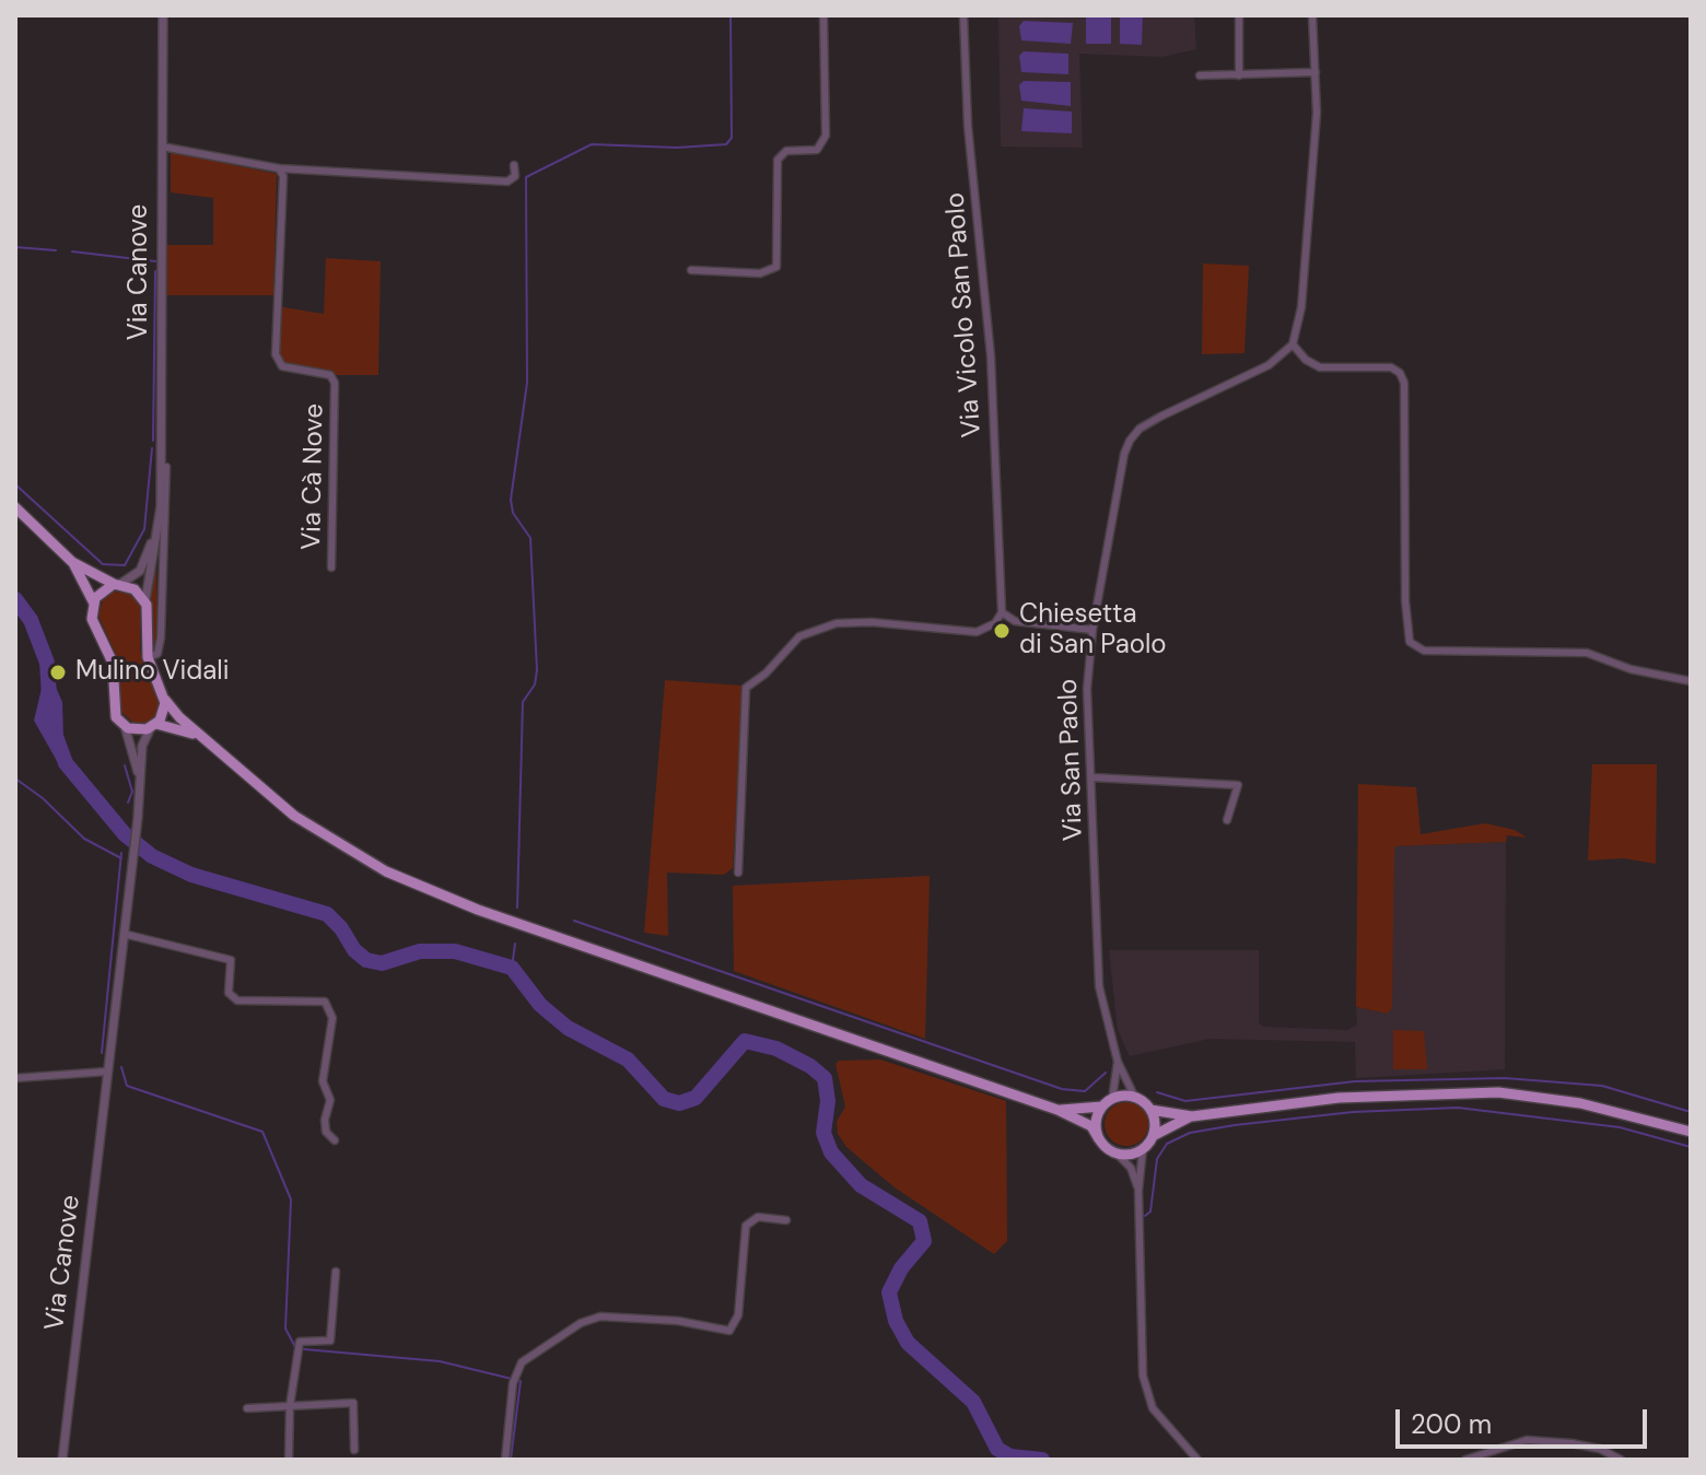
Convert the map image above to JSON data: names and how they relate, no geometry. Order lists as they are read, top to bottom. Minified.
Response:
{"streets":{"street":["Via Canove","Via Vicolo San Paolo","Via Cà Nove","Via San Paolo"]},"places":["Chiesetta di San Paolo","Mulino Vidali"],"scale_bar":"200 m"}
